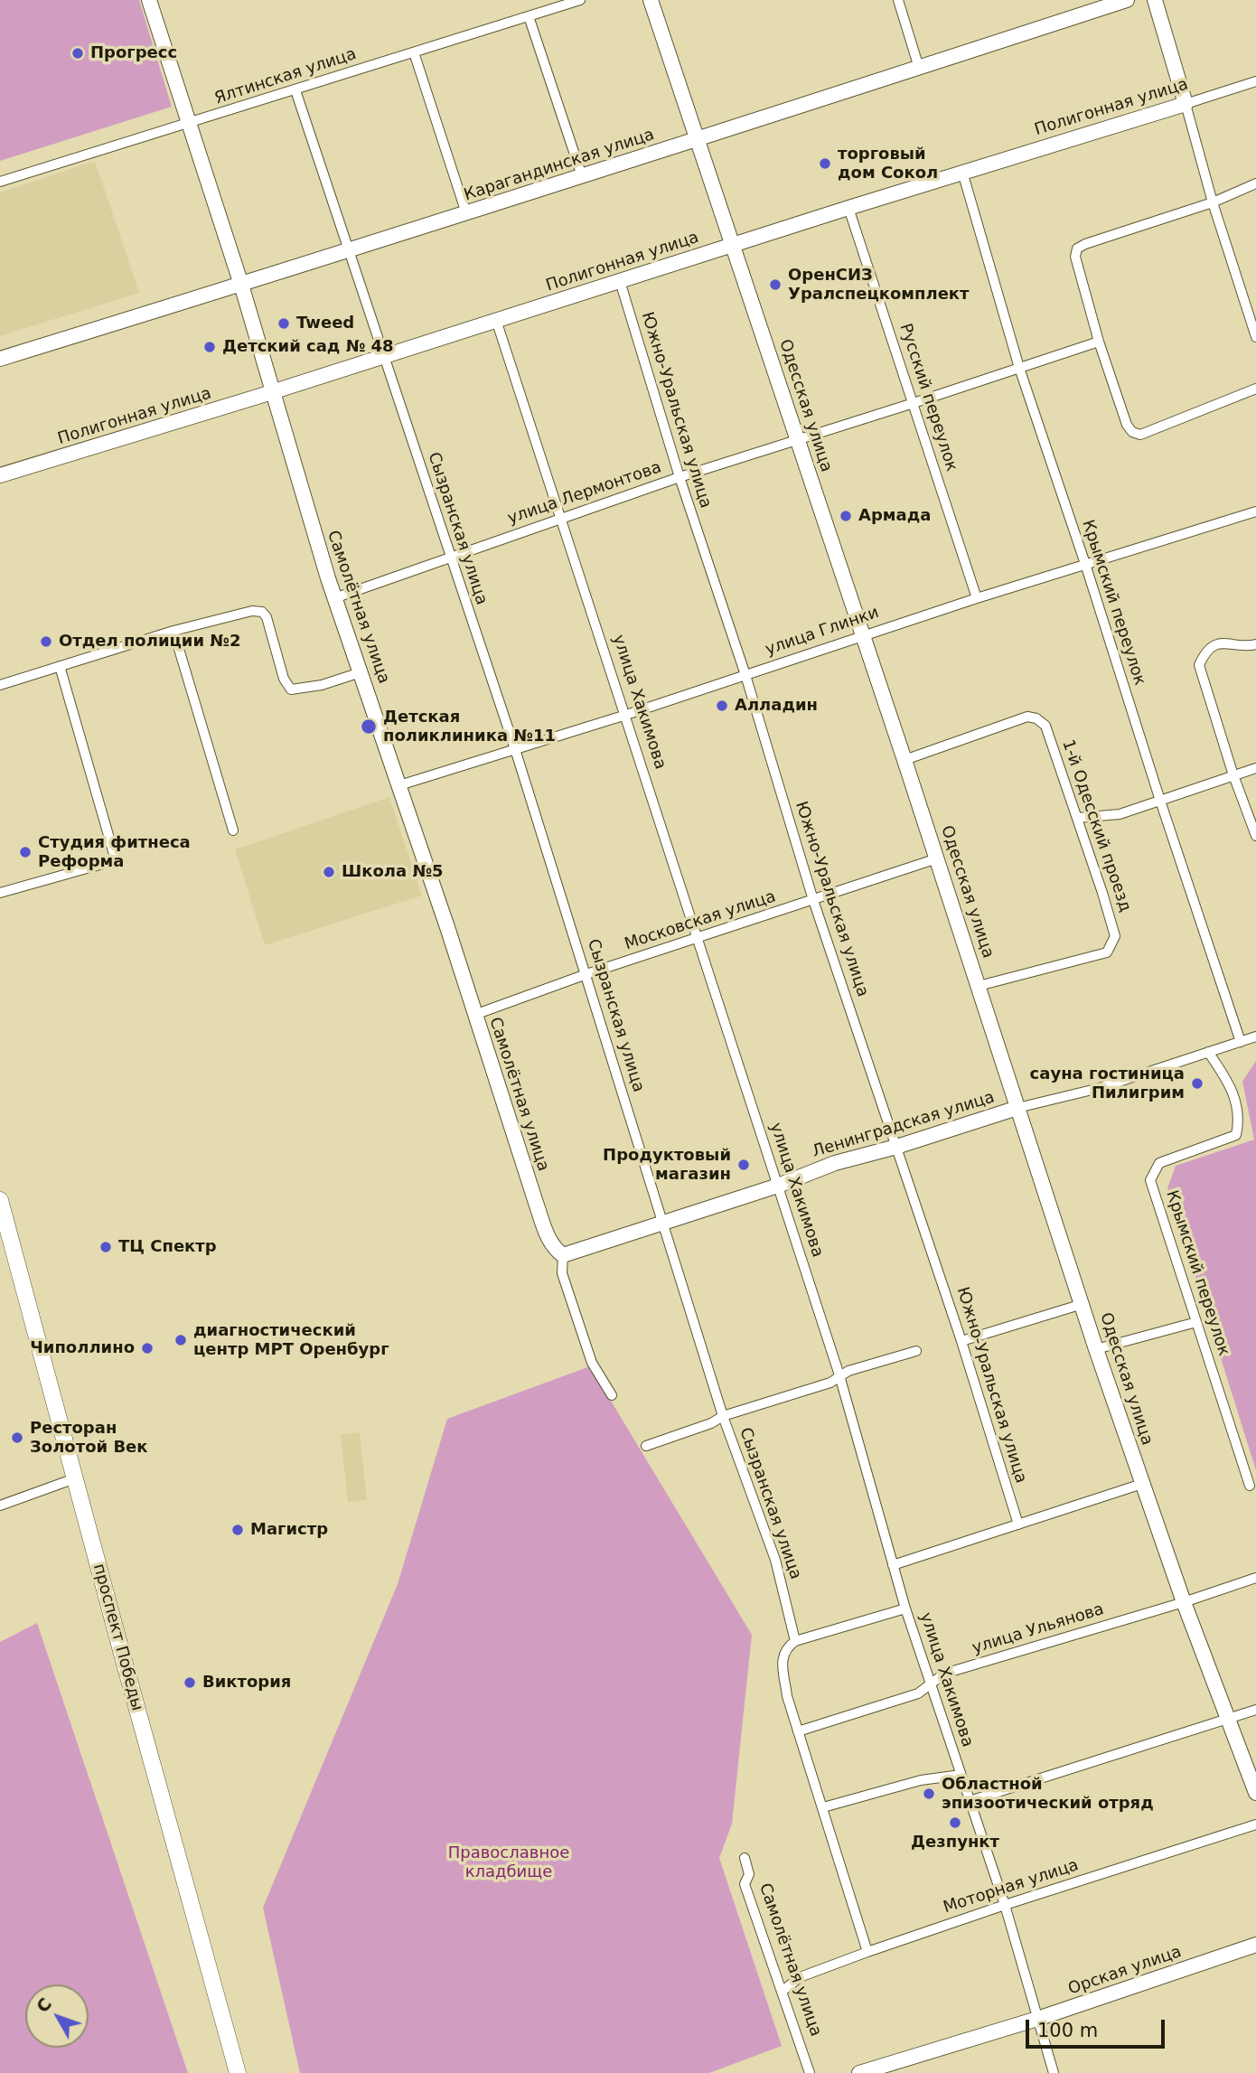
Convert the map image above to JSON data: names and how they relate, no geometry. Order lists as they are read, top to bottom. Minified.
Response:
{"streets":{"main road":["проспект Победы"],"street":["Ялтинская улица","Полигонная улица","Карагандинская улица","Русский переулок","Одесская улица","Южно-Уральская улица","улица Лермонтова","Сызранская улица","Крымский переулок","Самолётная улица","улица Глинки","улица Хакимова","1-й Одесский проезд","Московская улица","Ленинградская улица","улица Ульянова","Моторная улица","Орская улица"]},"crossings":[["Ялтинская улица","Сызранская улица"],["Ялтинская улица","Самолётная улица"],["Полигонная улица","Русский переулок"],["Полигонная улица","Одесская улица"],["Полигонная улица","Южно-Уральская улица"],["Полигонная улица","Сызранская улица"],["Полигонная улица","Крымский переулок"],["Полигонная улица","Самолётная улица"],["Полигонная улица","улица Хакимова"],["Карагандинская улица","Одесская улица"],["Карагандинская улица","Сызранская улица"],["Карагандинская улица","Самолётная улица"],["Русский переулок","улица Лермонтова"],["Русский переулок","улица Глинки"],["Одесская улица","улица Лермонтова"],["Одесская улица","улица Глинки"],["Одесская улица","1-й Одесский проезд"],["Одесская улица","Московская улица"],["Одесская улица","Ленинградская улица"],["Одесская улица","улица Ульянова"],["Южно-Уральская улица","улица Лермонтова"],["Южно-Уральская улица","улица Глинки"],["Южно-Уральская улица","Московская улица"],["Южно-Уральская улица","Ленинградская улица"],["улица Лермонтова","Сызранская улица"],["улица Лермонтова","Крымский переулок"],["улица Лермонтова","Самолётная улица"],["улица Лермонтова","улица Хакимова"],["Сызранская улица","улица Глинки"],["Сызранская улица","Московская улица"],["Сызранская улица","Ленинградская улица"],["Крымский переулок","улица Глинки"],["Крымский переулок","Ленинградская улица"],["Самолётная улица","улица Глинки"],["Самолётная улица","Московская улица"],["Самолётная улица","Ленинградская улица"],["Самолётная улица","Моторная улица"],["улица Глинки","улица Хакимова"],["улица Хакимова","Московская улица"],["улица Хакимова","Ленинградская улица"],["улица Хакимова","улица Ульянова"],["улица Хакимова","Моторная улица"],["улица Хакимова","Орская улица"]],"parks":["Православное кладбище"],"places":["Прогресс","торговый дом Сокол","ОренСИЗ Уралспецкомплект","Tweed","Детский сад № 48","Армада","Отдел полиции №2","Алладин","Детская поликлиника №11","Студия фитнеса Реформа","Школа №5","сауна гостиница Пилигрим","Продуктовый магазин","ТЦ Спектр","диагностический центр МРТ Оренбург","Чиполлино","Ресторан Золотой Век","Магистр","Виктория","Областной эпизоотический отряд","Дезпункт"],"scale_bar":"100 m","north":"top left"}
